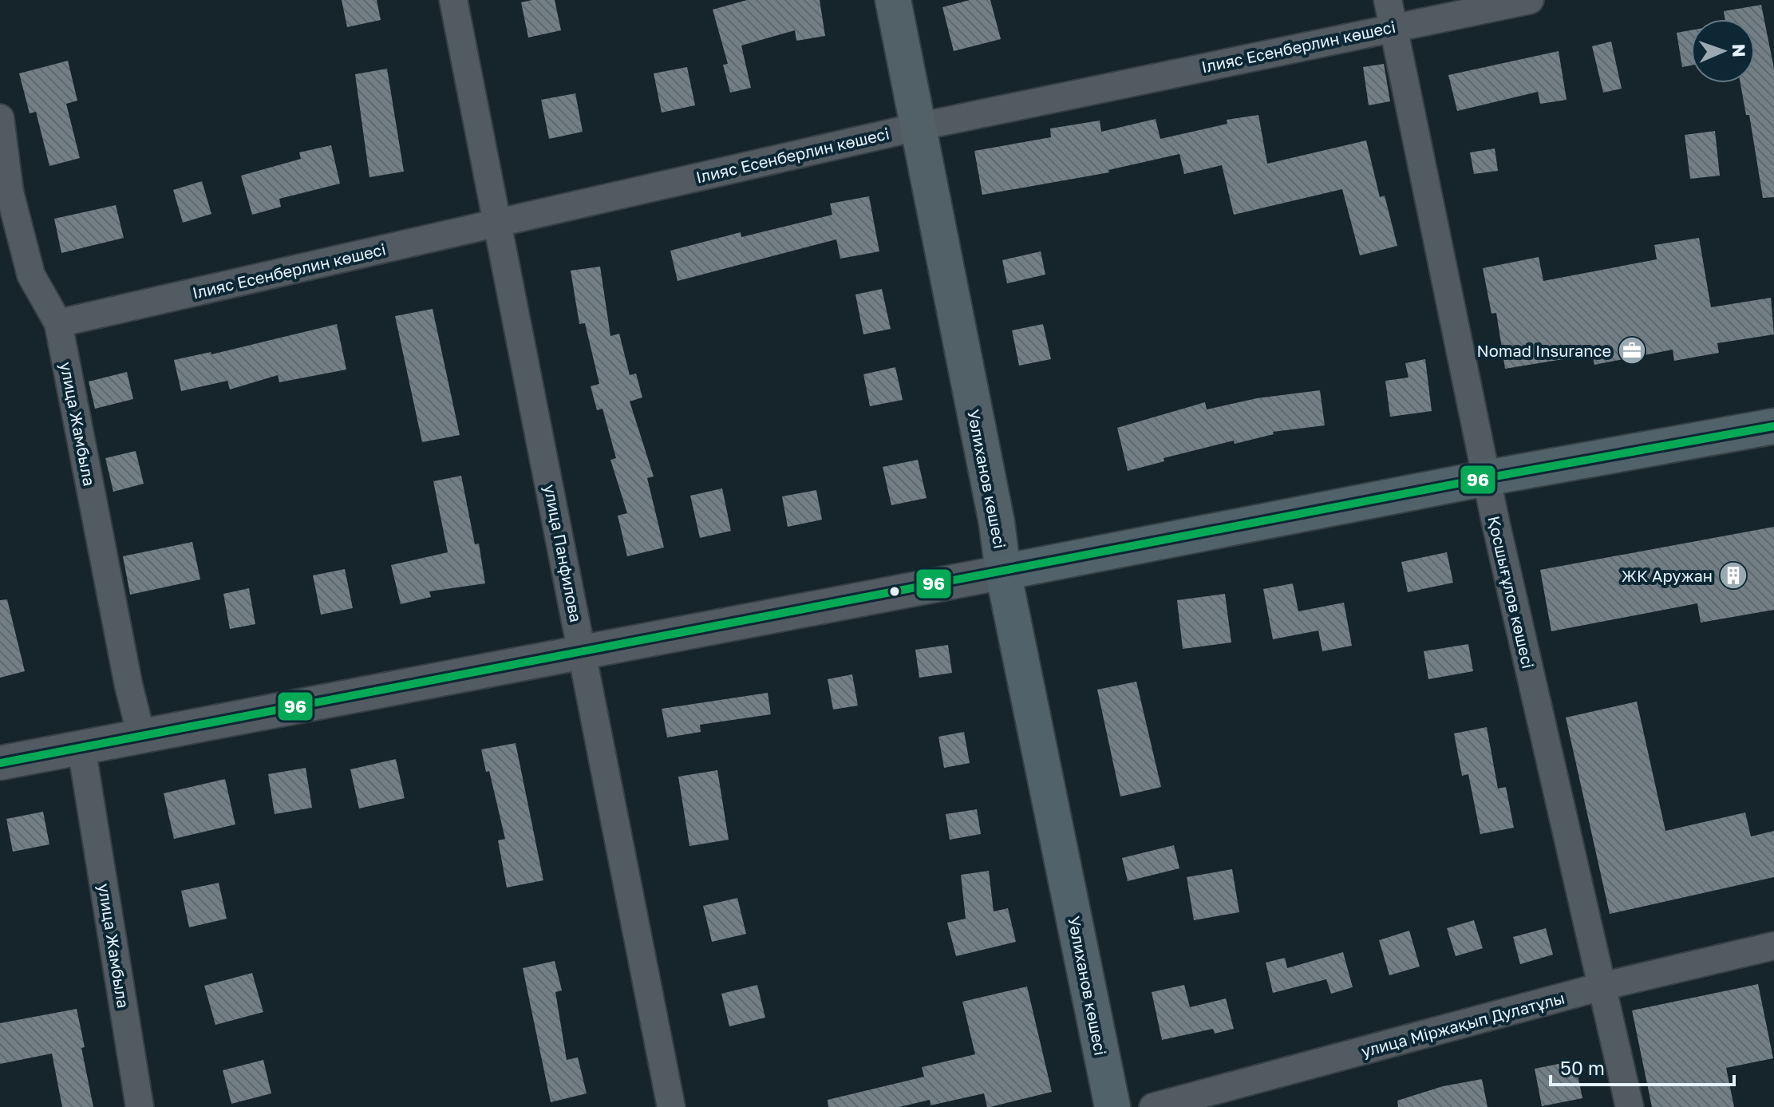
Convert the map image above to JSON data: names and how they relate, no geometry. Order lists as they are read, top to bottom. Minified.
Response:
{"streets":{"highway":["Уәлиханов көшесі"],"street":["Ілияс Есенберлин көшесі","улица Жамбыла","улица Панфилова","Қосшығұлов көшесі","улица Міржақып Дулатұлы"]},"crossings":[["Ілияс Есенберлин көшесі","улица Жамбыла"],["Ілияс Есенберлин көшесі","Уәлиханов көшесі"],["Ілияс Есенберлин көшесі","улица Панфилова"],["Ілияс Есенберлин көшесі","Қосшығұлов көшесі"],["Қосшығұлов көшесі","улица Міржақып Дулатұлы"]],"places":{"office":["Nomad Insurance"],"building":["ЖК Аружан"]},"lines":["transit line 96"],"scale_bar":"50 m","north":"right"}
